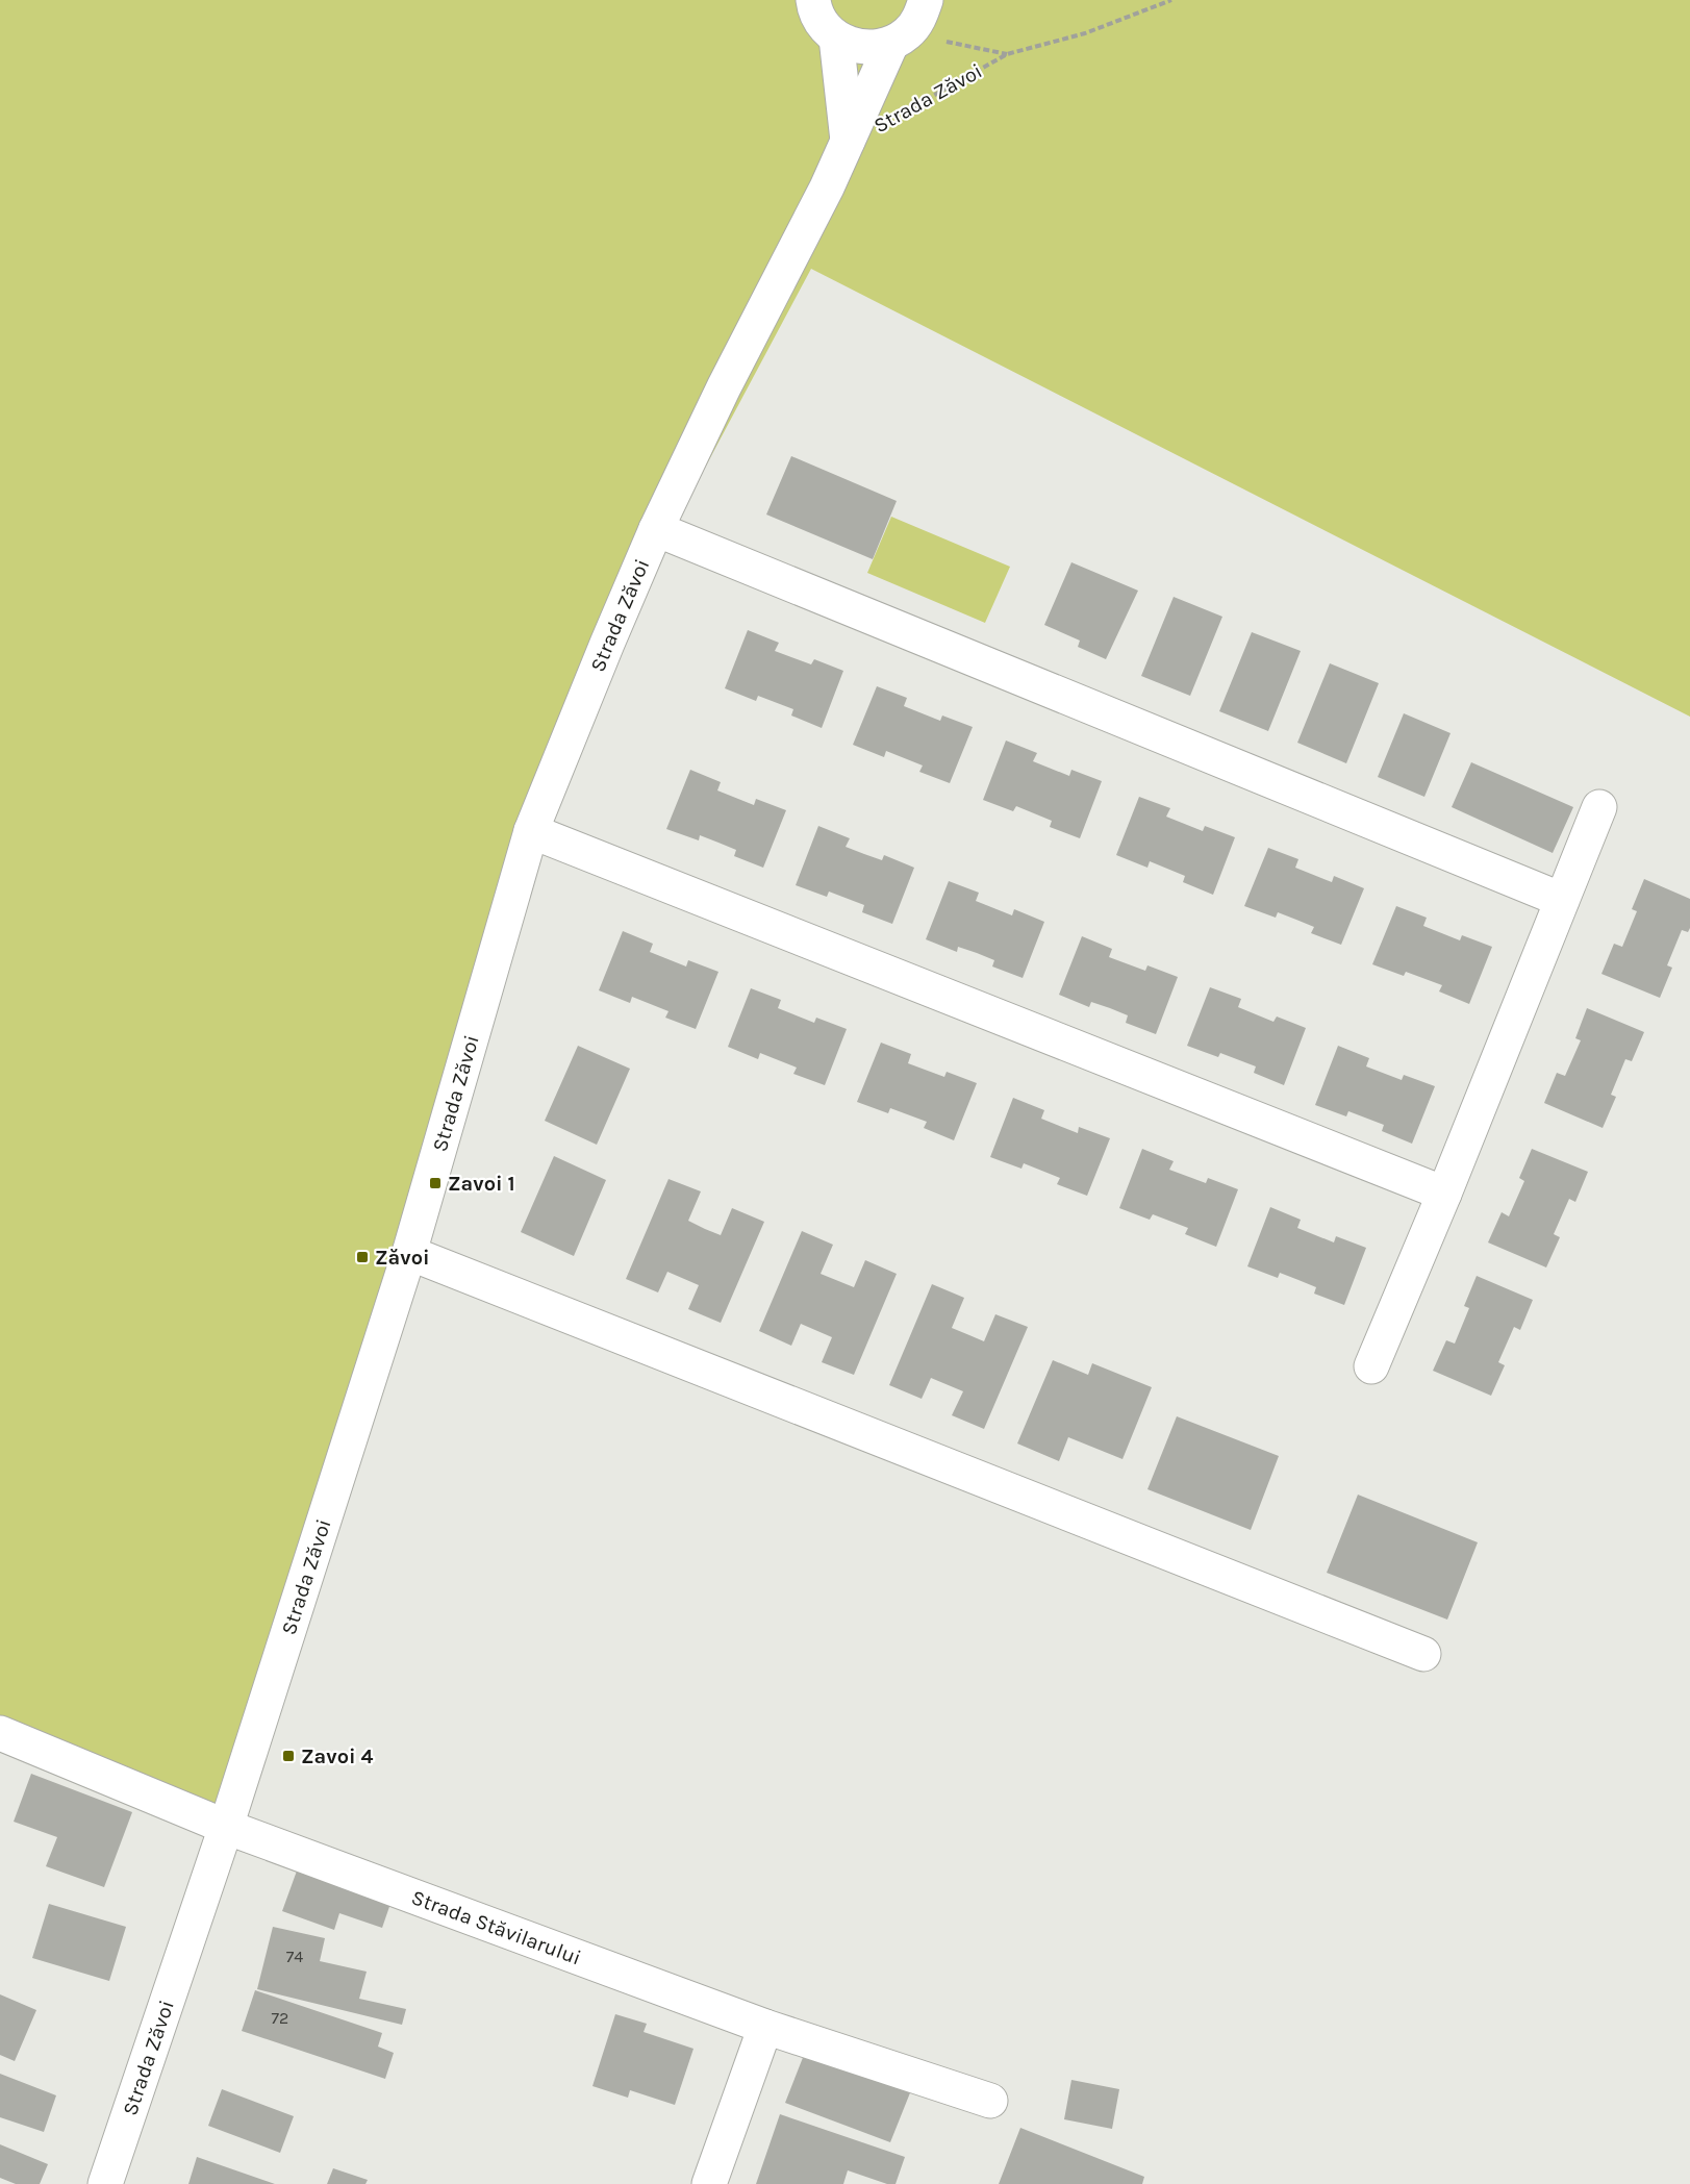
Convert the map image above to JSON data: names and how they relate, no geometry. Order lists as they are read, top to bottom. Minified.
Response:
{"streets":{"street":["Strada Zăvoi","Strada Stăvilarului"]},"crossings":[["Strada Zăvoi","Strada Stăvilarului"]],"places":{"transit":["Zavoi 1","Zăvoi","Zavoi 4"]},"house_numbers":["74","72"]}
